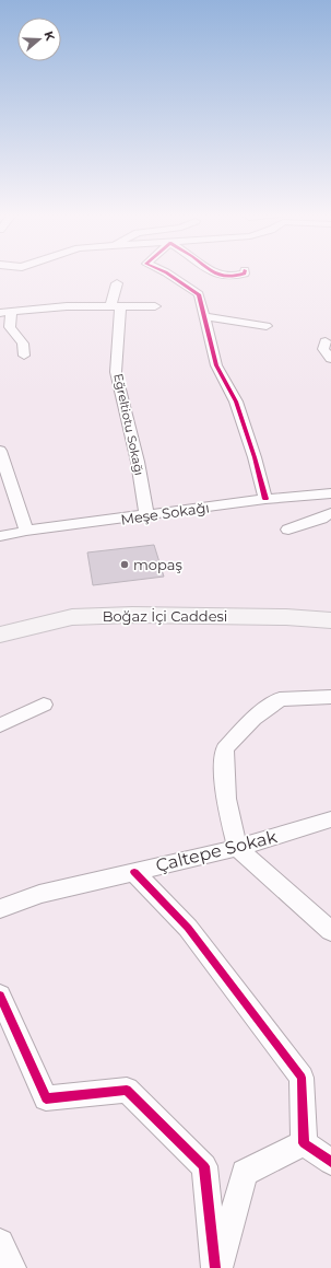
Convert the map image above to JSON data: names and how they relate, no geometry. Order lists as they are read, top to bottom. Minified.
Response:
{"streets":{"main road":["Boğaz İçi Caddesi"],"street":["Eğreltiotu Sokağı","Meşe Sokağı","Çaltepe Sokak"]},"crossings":[["Eğreltiotu Sokağı","Meşe Sokağı"]],"places":["mopaş"],"north":"right"}
